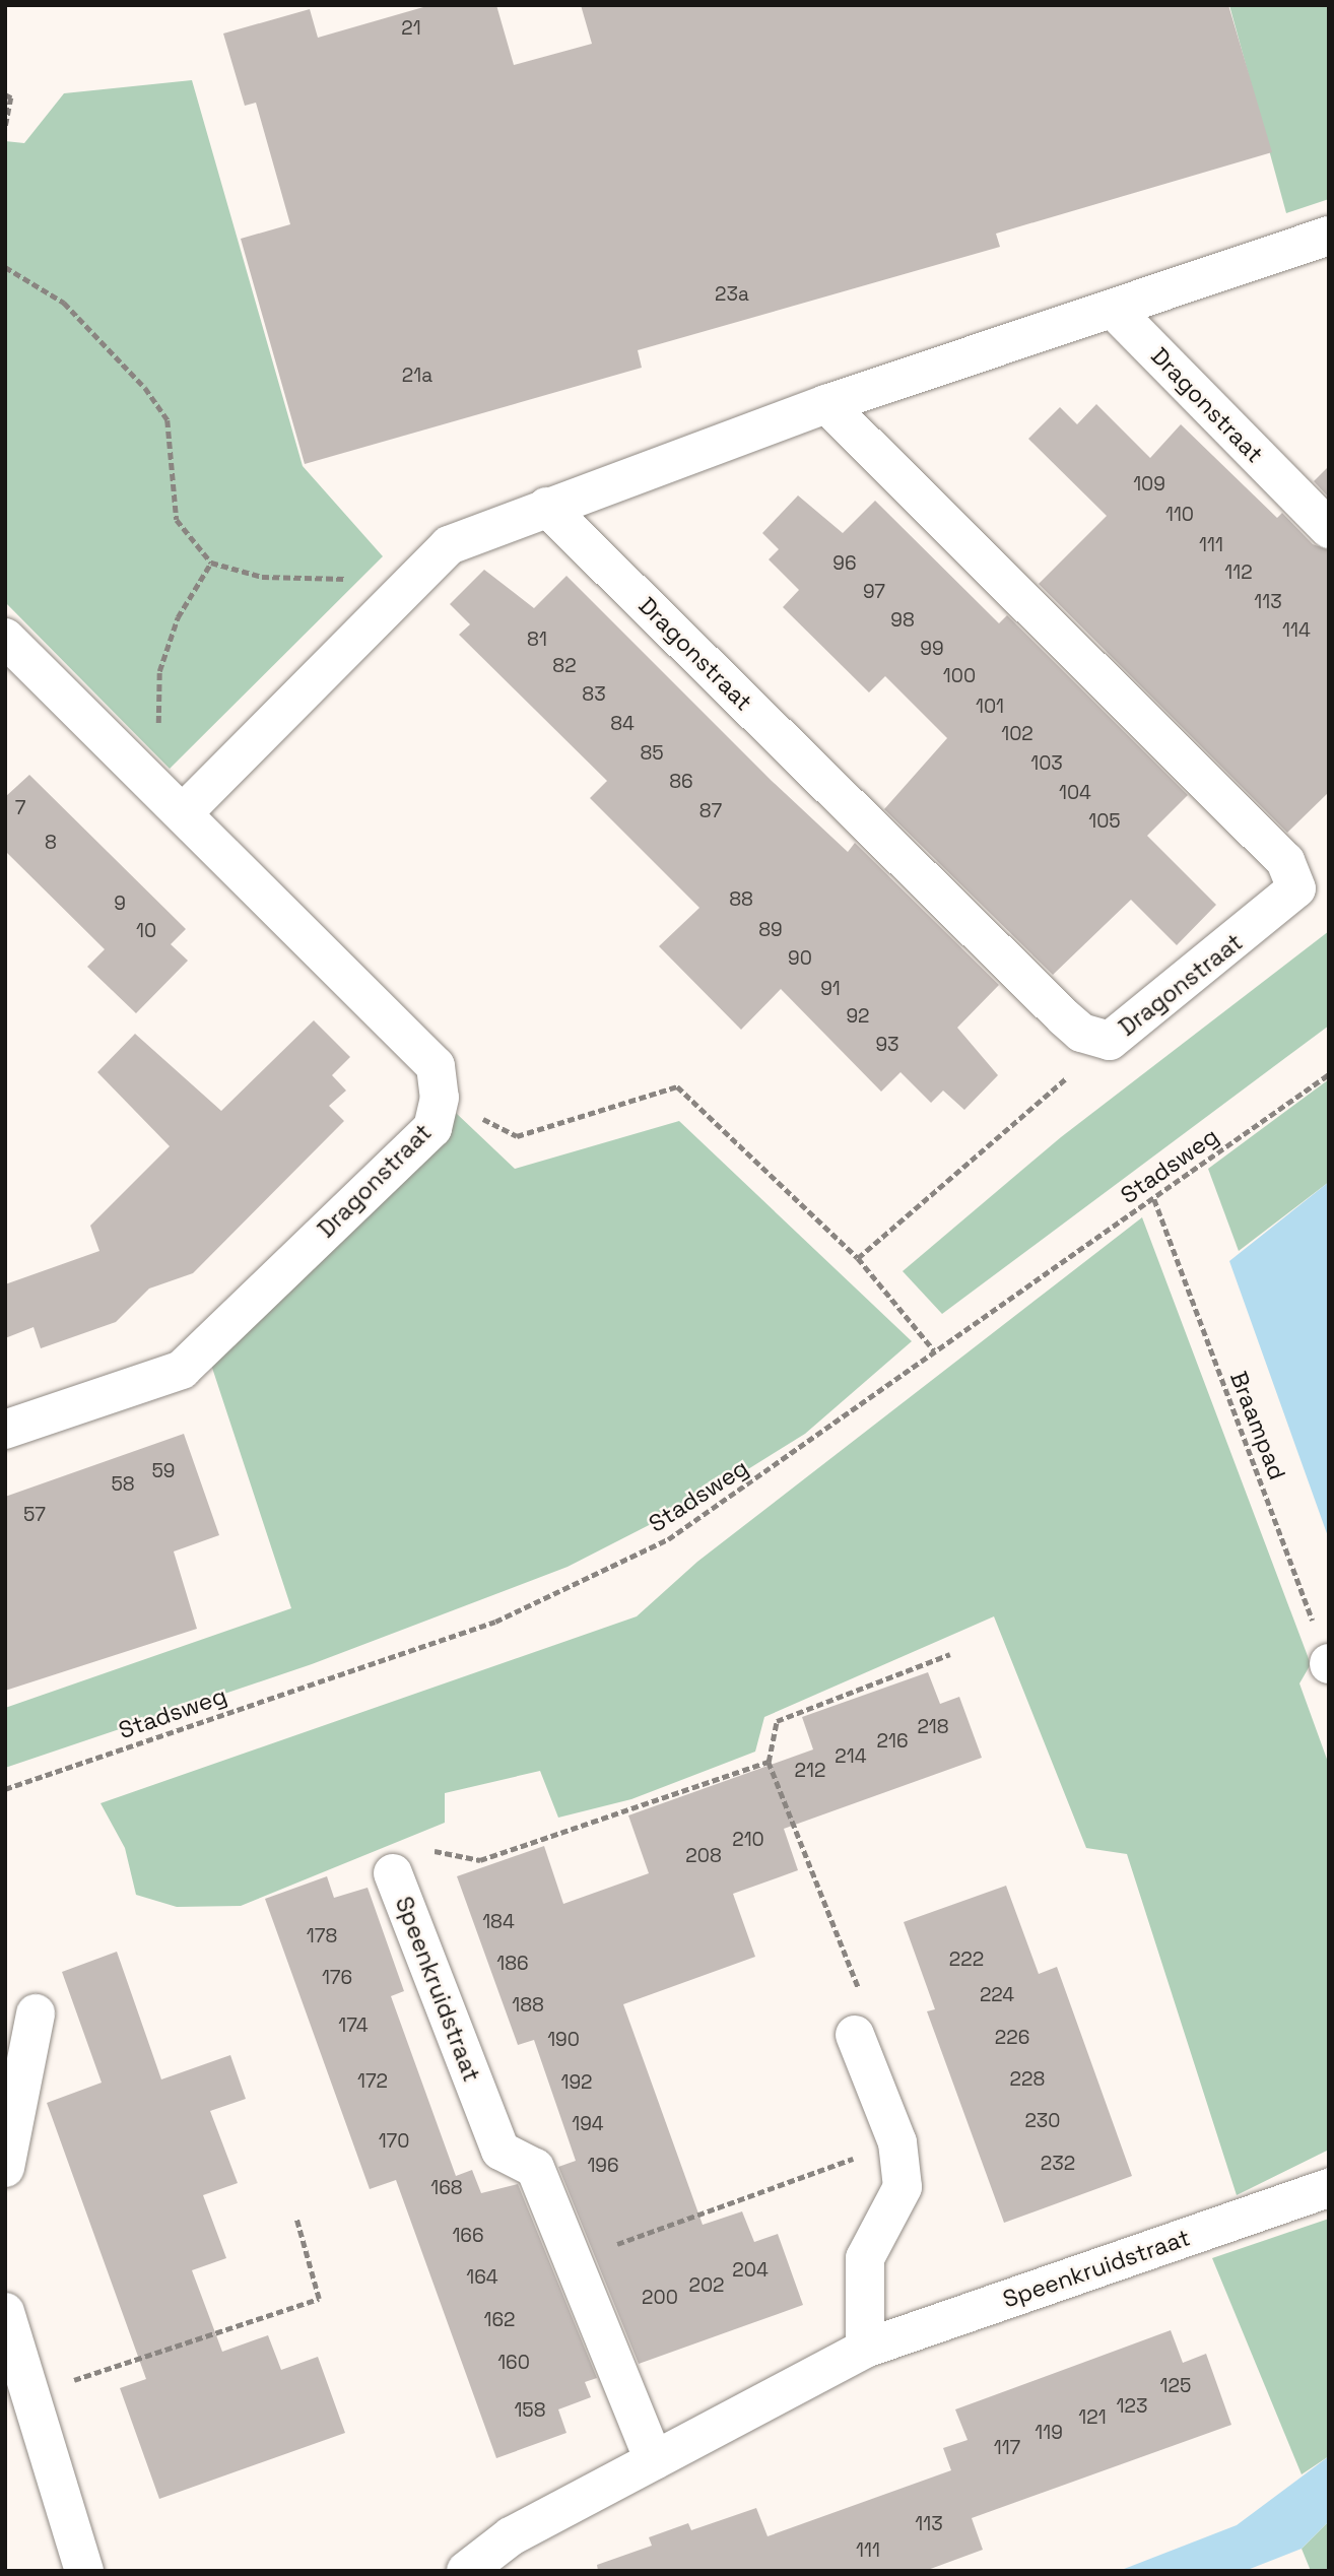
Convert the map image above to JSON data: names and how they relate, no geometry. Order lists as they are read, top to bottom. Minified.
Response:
{"streets":{"street":["Dragonstraat","Speenkruidstraat"],"path":["Stadsweg","Braampad"]},"crossings":[["Stadsweg","Braampad"]],"house_numbers":["21","23a","21a","109","110","111","96","112","97","113","98","114","81","99","82","100","83","101","84","102","85","103","86","104","7","87","105","8","88","9","89","10","90","91","92","93","59","58","57","218","216","214","212","210","208","184","178","222","186","176","224","188","174","226","190","228","172","192","230","194","170","232","196","168","166","204","164","202","200","162","160","125","123","158","121","119","117","113","111"]}
